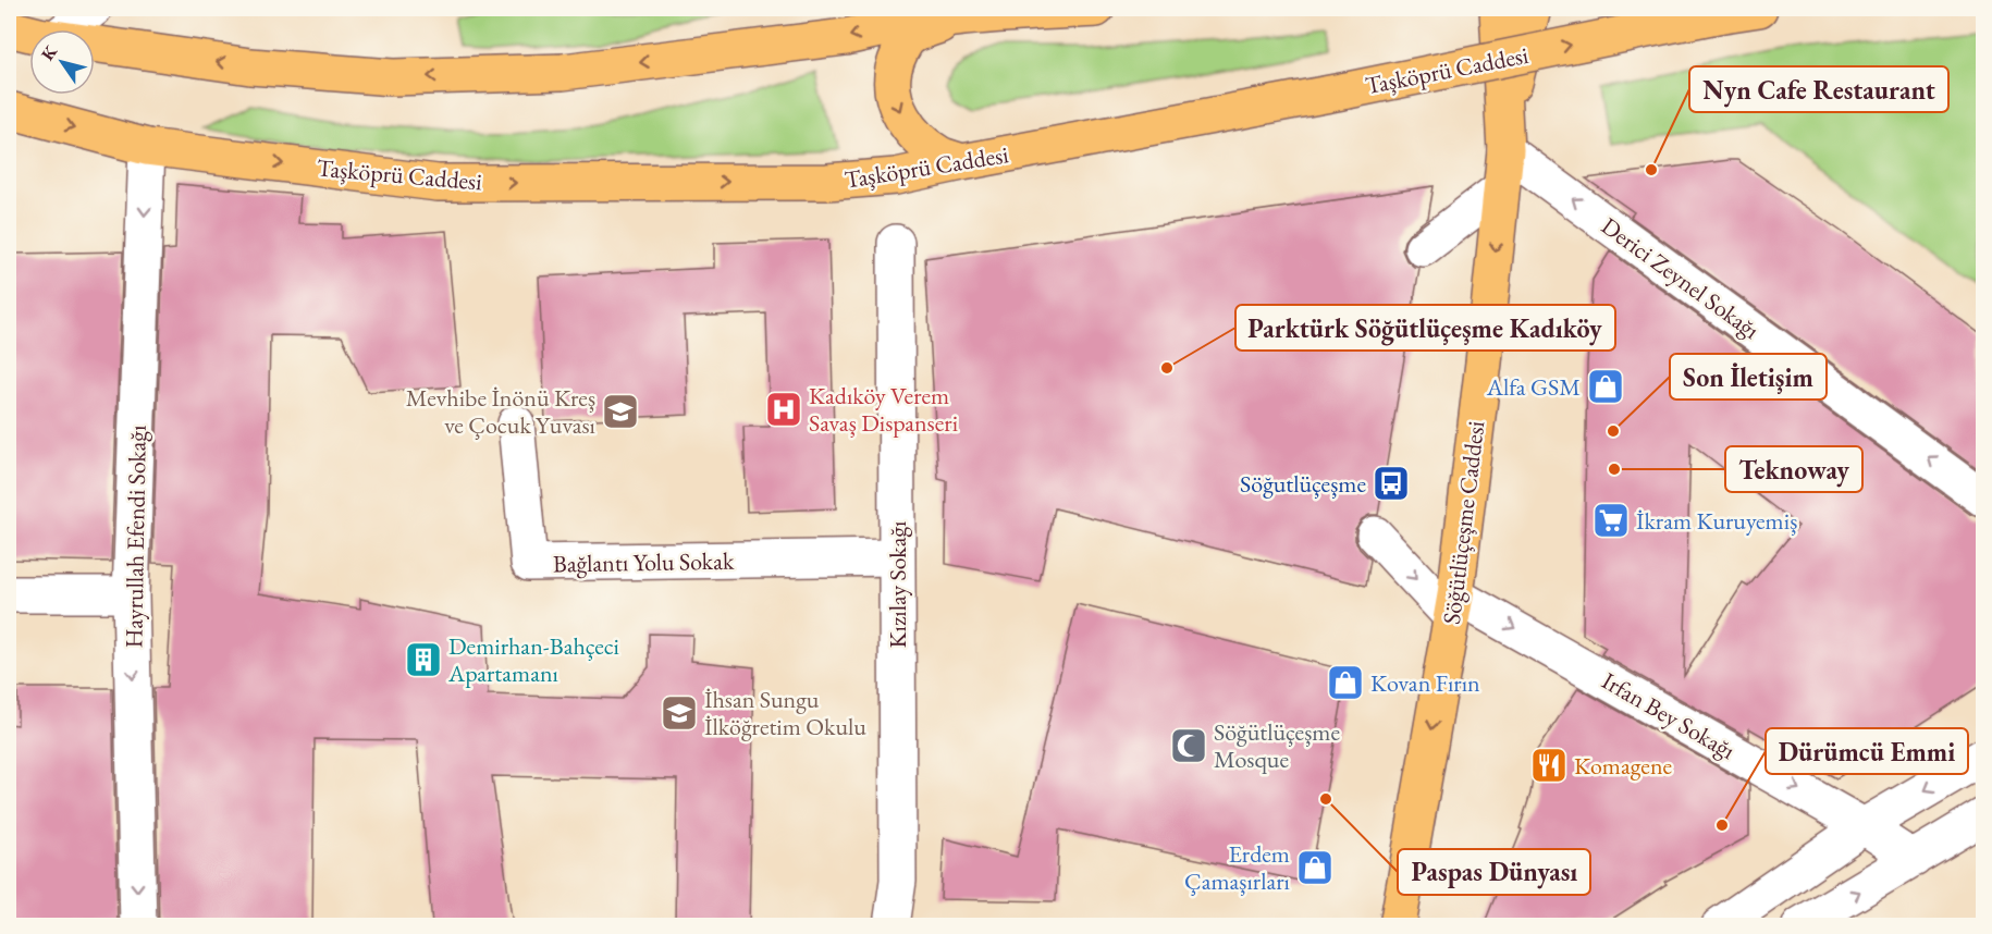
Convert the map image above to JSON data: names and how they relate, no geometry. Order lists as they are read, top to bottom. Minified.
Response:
{"streets":{"main road":["Taşköprü Caddesi","Söğütlüçeşme Caddesi"],"street":["Derici Zeynel Sokağı","Hayrullah Efendi Sokağı","Bağlantı Yolu Sokak","Kızılay Sokağı","Irfan Bey Sokağı"]},"crossings":[["Taşköprü Caddesi","Hayrullah Efendi Sokağı"],["Derici Zeynel Sokağı","Söğütlüçeşme Caddesi"],["Söğütlüçeşme Caddesi","Irfan Bey Sokağı"],["Bağlantı Yolu Sokak","Kızılay Sokağı"]],"one_way":["Derici Zeynel Sokağı","Söğütlüçeşme Caddesi","Hayrullah Efendi Sokağı","Irfan Bey Sokağı"],"places":{"other":["Nyn Cafe Restaurant","Parktürk Söğütlüçeşme Kadıköy","Son İletişim","Teknoway","Paspas Dünyası","Dürümcü Emmi"],"shop":["Alfa GSM","Kovan Fırın","Erdem Çamaşırları"],"hospital":["Kadıköy Verem Savaş Dispanseri"],"school or university":["Mevhibe İnönü Kreş ve Çocuk Yuvası","İhsan Sungu İlköğretim Okulu"],"bus stop":["Söğutlüçeşme"],"supermarket":["İkram Kuruyemiş"],"building":["Demirhan-Bahçeci Apartamanı"],"mosque":["Söğütlüçeşme Mosque"],"restaurant":["Komagene"]},"north":"top left"}
